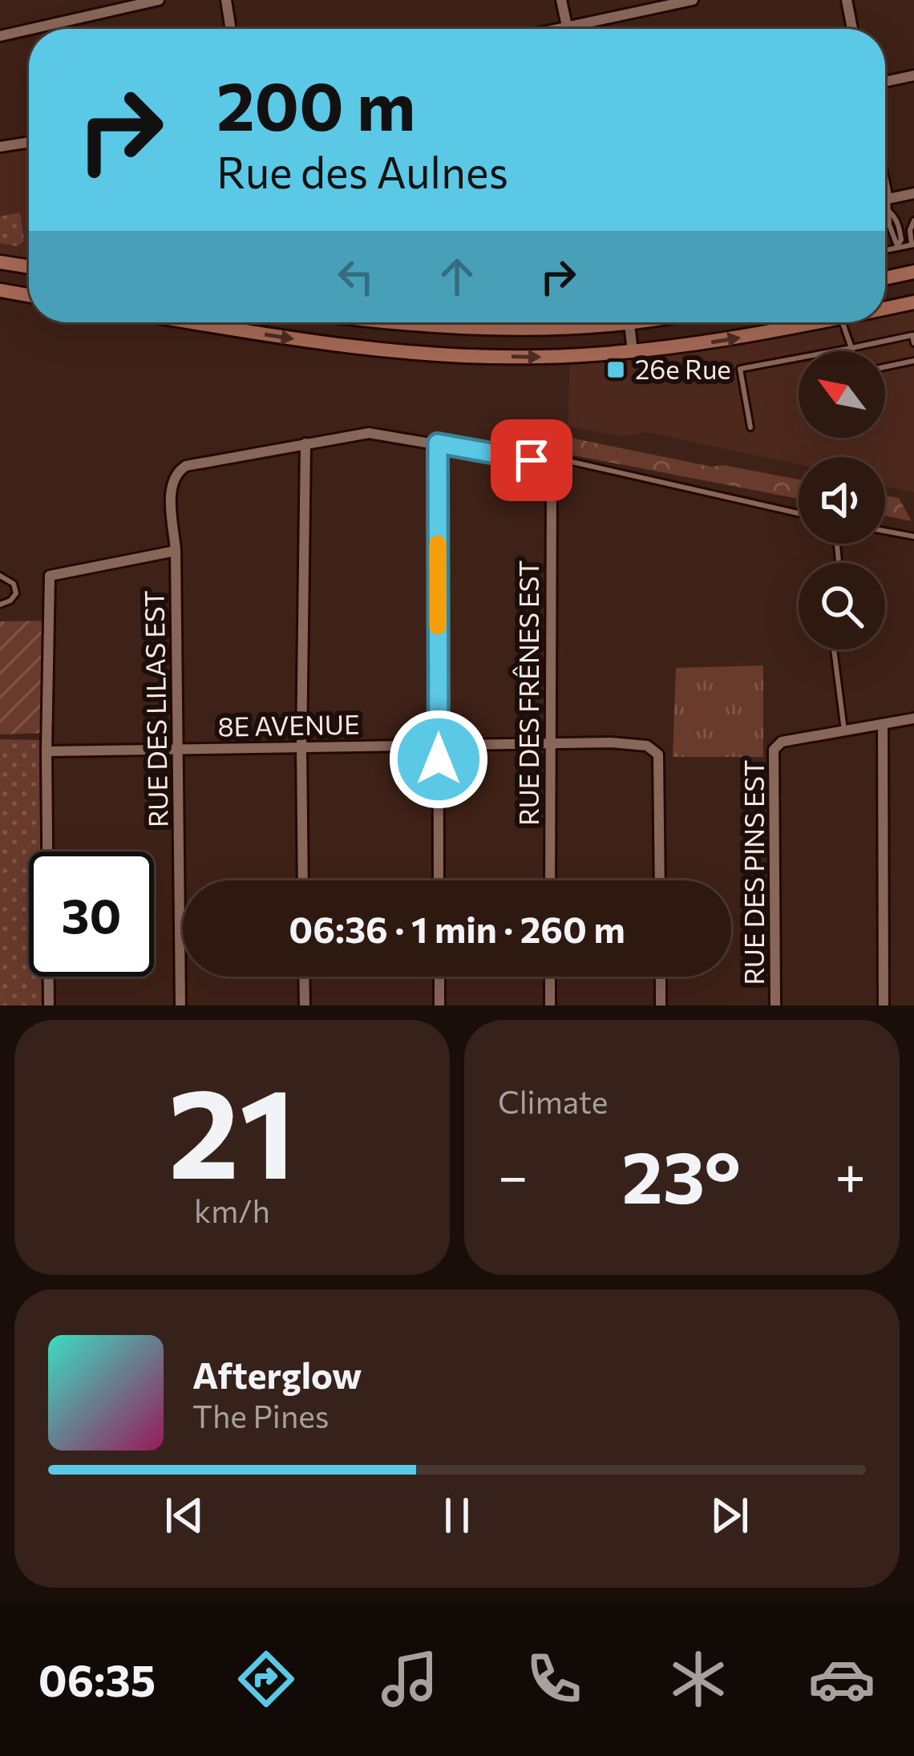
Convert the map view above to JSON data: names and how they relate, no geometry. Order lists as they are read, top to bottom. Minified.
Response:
{"streets":{"street":["RUE DES FRÊNES EST","RUE DES LILAS EST","8E AVENUE","RUE DES PINS EST"]},"crossings":[["RUE DES FRÊNES EST","8E AVENUE"],["RUE DES LILAS EST","8E AVENUE"]],"places":{"transit":["26e Rue"]},"north":"top left","page":{"turn":["200 m","Rue des Aulnes"],"limit":"30","trip":"06:36 · 1 min · 260 m","tile":[["21","km/h"],"Climate"],"heat":["−","23°","+"],"song":["Afterglow","The Pines"],"tabs":"06:35"}}
